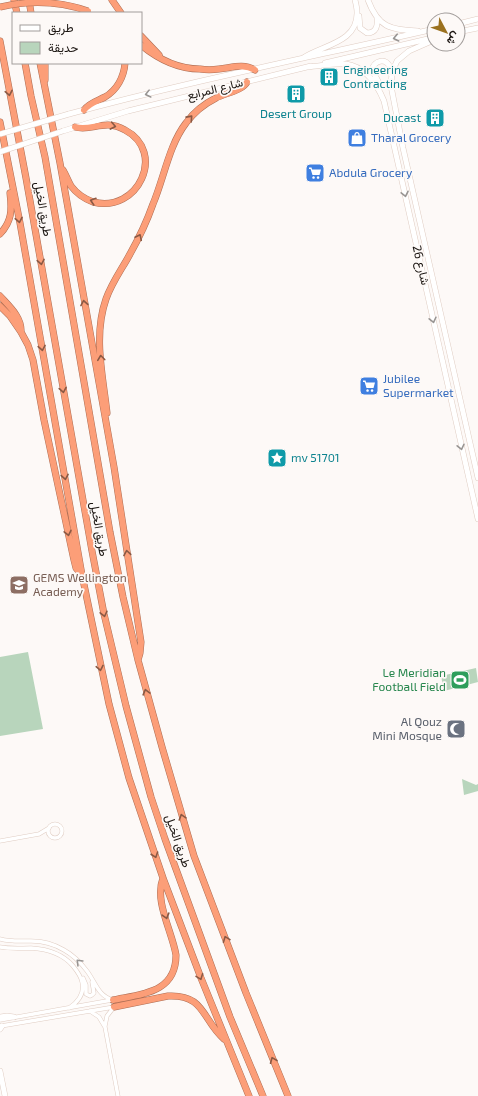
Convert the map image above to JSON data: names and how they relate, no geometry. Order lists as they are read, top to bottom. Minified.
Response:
{"streets":{"highway":["طريق الخيل"],"main road":["شارع المرابع","شارع 26"]},"crossings":[["شارع المرابع","شارع 26"]],"places":{"building":["Engineering Contracting","Desert Group","Ducast"],"shop":["Tharal Grocery"],"supermarket":["Abdula Grocery","Jubilee Supermarket"],"place":["mv 51701"],"school or university":["GEMS Wellington Academy"],"sports":["Le Meridian Football Field"],"mosque":["Al Qouz Mini Mosque"]},"legend":["طريق","حديقة"],"north":"bottom right"}
